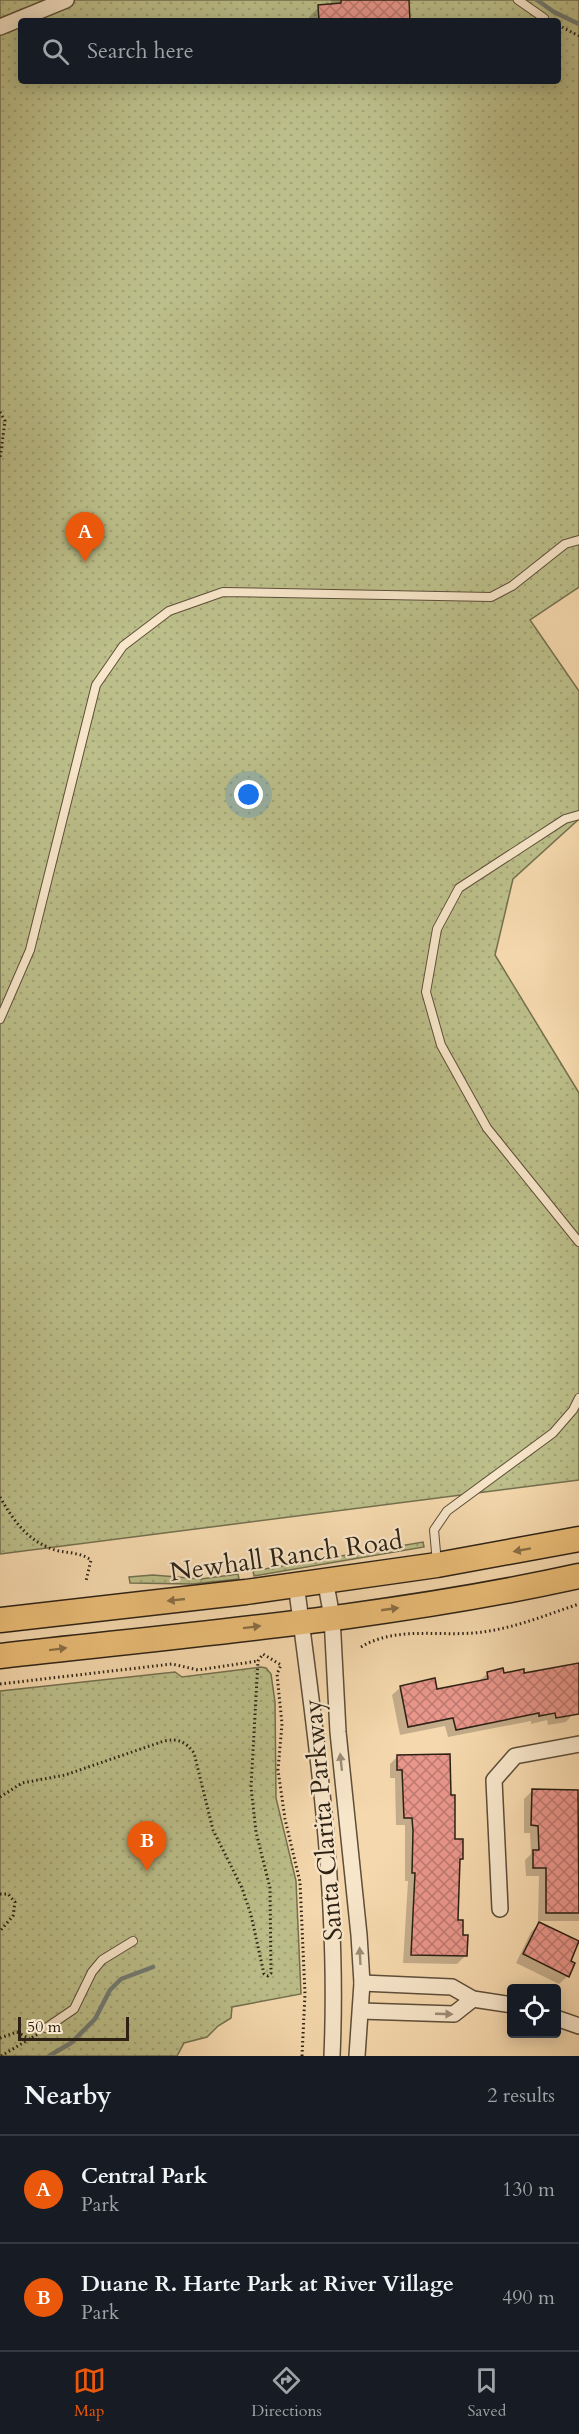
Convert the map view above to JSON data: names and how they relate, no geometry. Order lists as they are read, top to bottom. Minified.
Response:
{"streets":{"main road":["Newhall Ranch Road"],"street":["Santa Clarita Parkway"]},"crossings":[["Newhall Ranch Road","Santa Clarita Parkway"]],"scale_bar":"50 m","page":{"search":"Search here","pins":["A","B"],"scale":"50 m","heading":["Nearby","2 results"],"list":[{"mark":"A","name":"Central Park","note":"Park","value":"130 m"},{"mark":"B","name":"Duane R. Harte Park at River Village","note":"Park","value":"490 m"}],"nav":["Map","Directions","Saved"]}}
